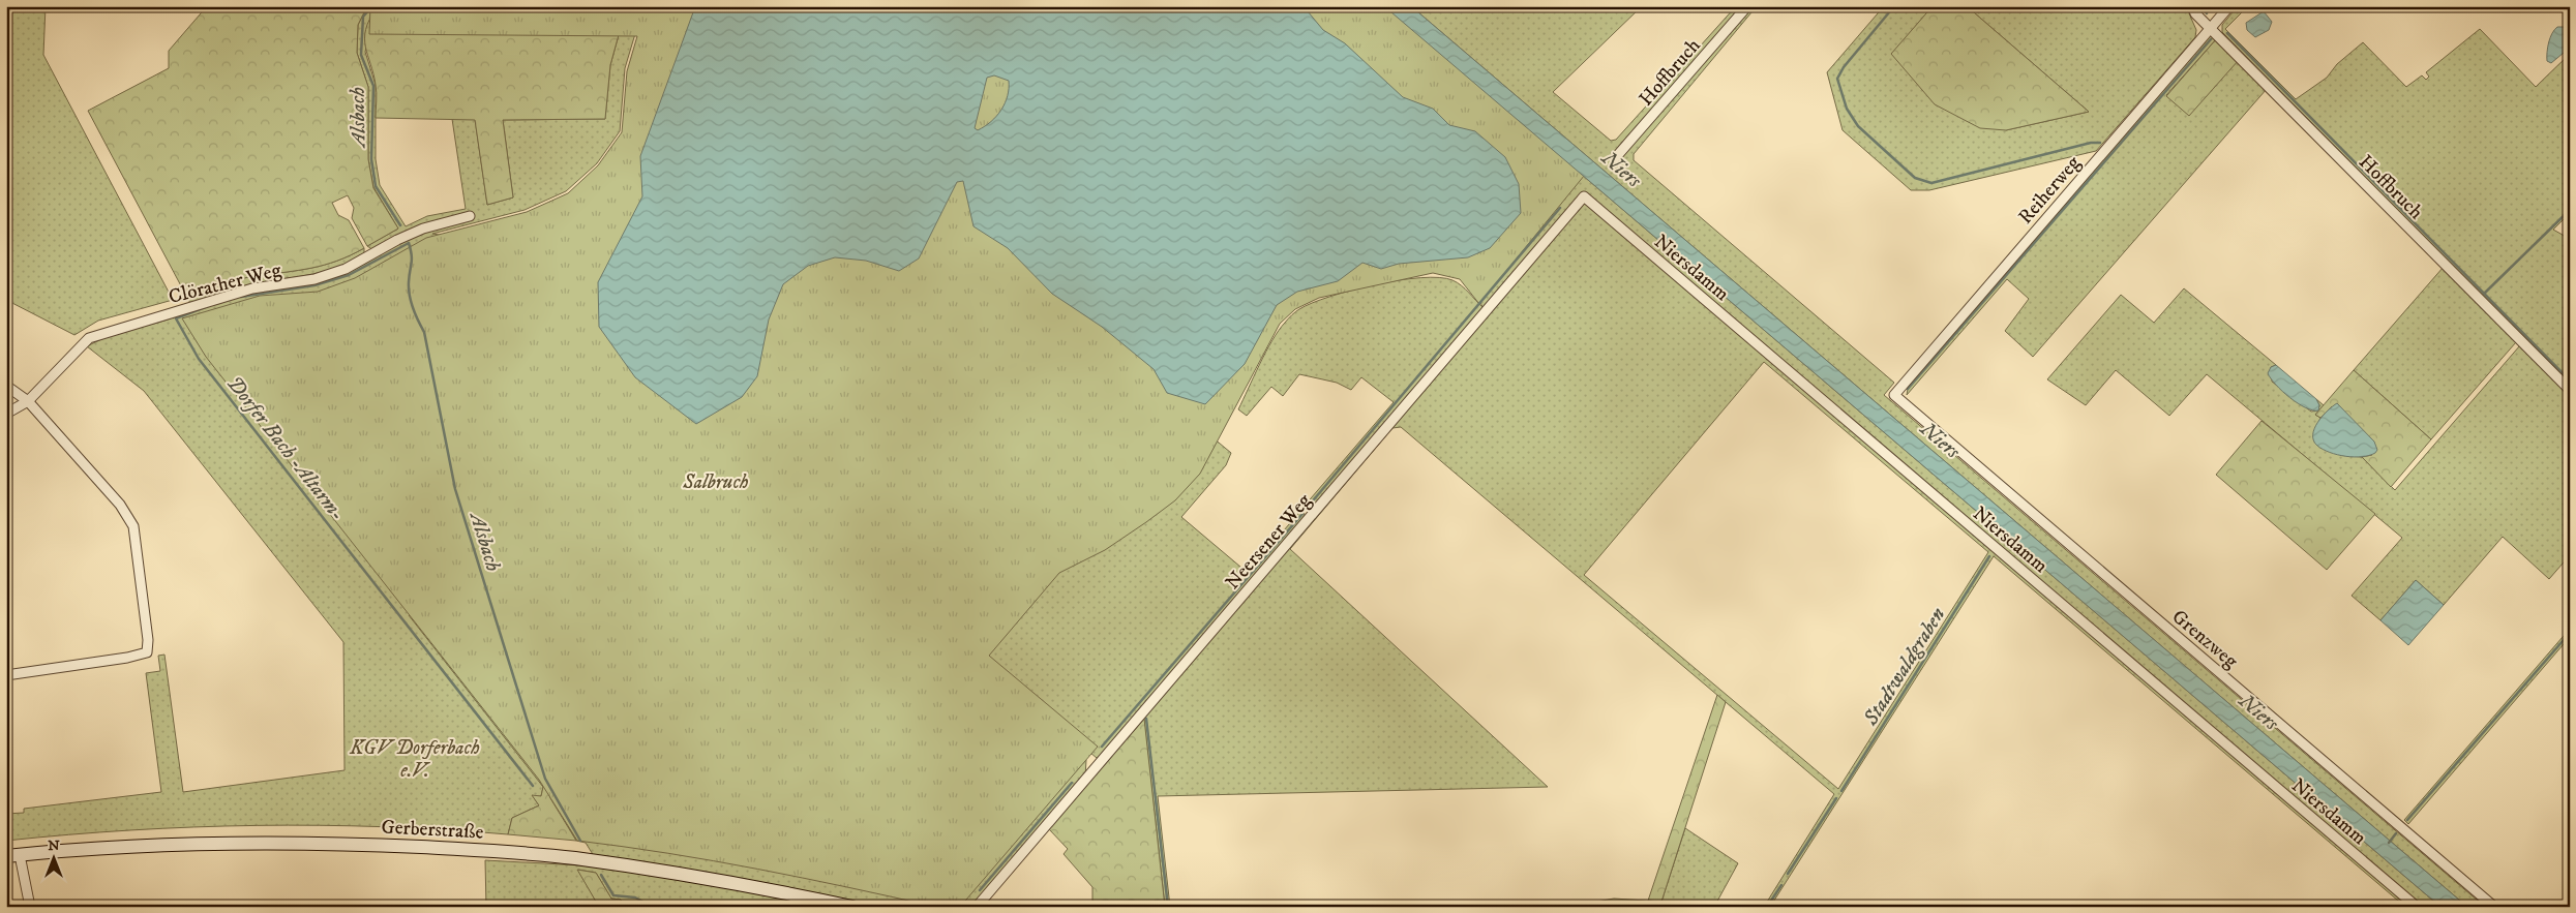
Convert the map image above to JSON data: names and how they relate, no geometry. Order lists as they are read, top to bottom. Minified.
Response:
{"streets":{"street":["Hoffbruch","Reiherweg","Niersdamm","Clörather Weg","Neersener Weg","Grenzweg","Gerberstraße"]},"crossings":[["Hoffbruch","Reiherweg"],["Reiherweg","Grenzweg"],["Niersdamm","Neersener Weg"]],"water":["Alsbach","Niers","Dorfer Bach -Altarm-","Stadtwaldgraben"],"parks":["Salbruch","KGV Dorferbach e.V."],"north":"top"}
